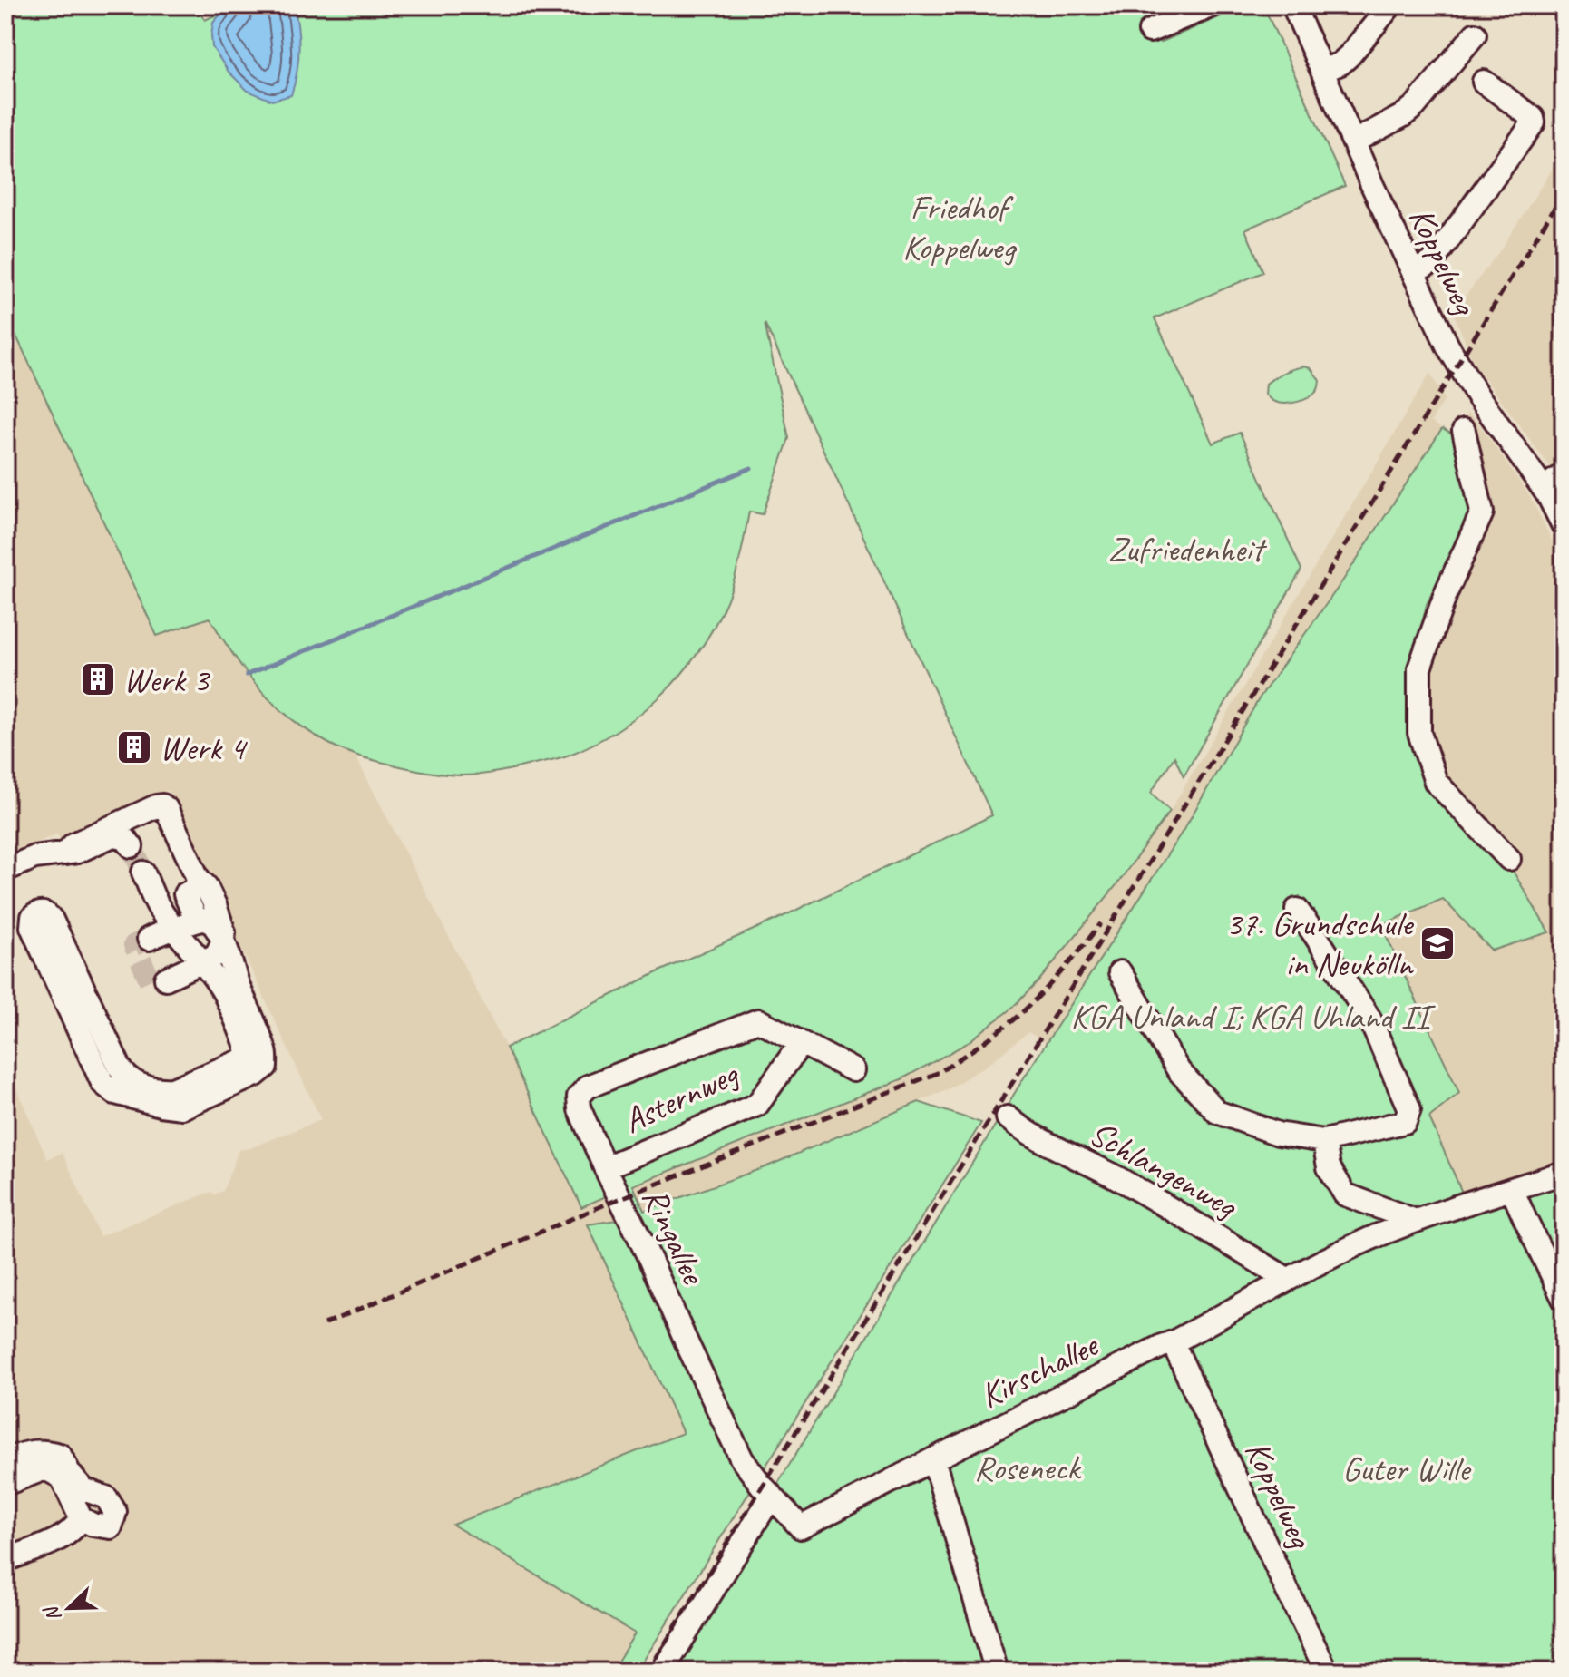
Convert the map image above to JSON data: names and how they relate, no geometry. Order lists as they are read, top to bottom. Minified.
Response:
{"streets":{"street":["Koppelweg","Asternweg","Schlangenweg","Ringallee","Kirschallee"]},"crossings":[["Koppelweg","Kirschallee"],["Asternweg","Ringallee"],["Ringallee","Kirschallee"]],"parks":["Friedhof Koppelweg","Zufriedenheit","KGA Unland I; KGA Uhland II","Roseneck","Guter Wille"],"places":{"building":["Werk 3","Werk 4"],"school or university":["37. Grundschule in Neukölln"]},"north":"bottom left"}
